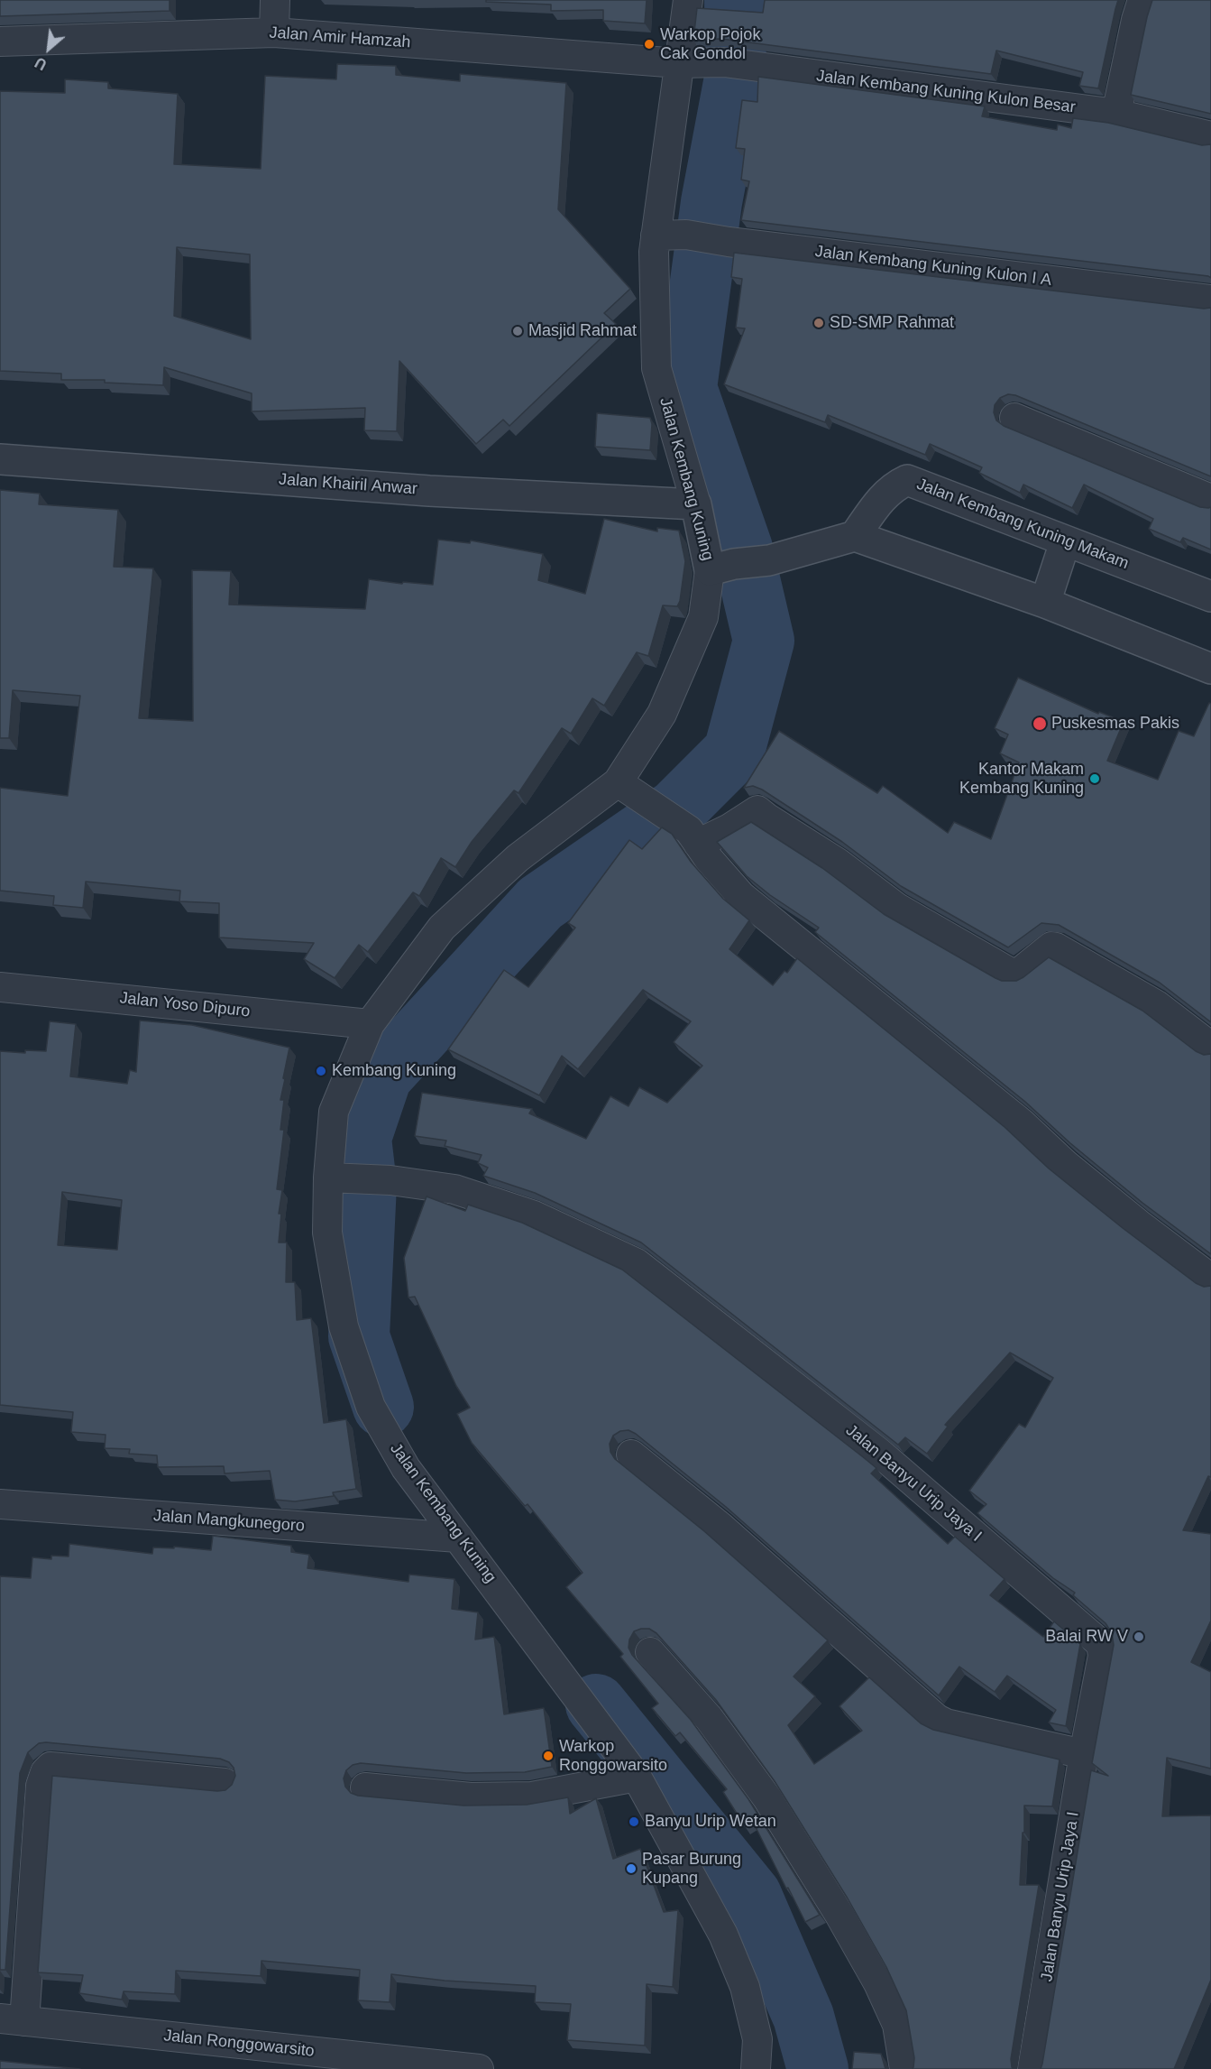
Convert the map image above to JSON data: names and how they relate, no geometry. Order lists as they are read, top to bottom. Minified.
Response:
{"streets":{"street":["Jalan Amir Hamzah","Jalan Kembang Kuning Kulon Besar","Jalan Kembang Kuning Kulon I A","Jalan Kembang Kuning","Jalan Khairil Anwar","Jalan Kembang Kuning Makam","Jalan Yoso Dipuro","Jalan Banyu Urip Jaya I","Jalan Mangkunegoro","Jalan Ronggowarsito"]},"crossings":[["Jalan Amir Hamzah","Jalan Kembang Kuning Kulon Besar"],["Jalan Amir Hamzah","Jalan Kembang Kuning"],["Jalan Kembang Kuning Kulon Besar","Jalan Kembang Kuning"],["Jalan Kembang Kuning Kulon I A","Jalan Kembang Kuning"],["Jalan Kembang Kuning","Jalan Khairil Anwar"],["Jalan Kembang Kuning","Jalan Yoso Dipuro"],["Jalan Kembang Kuning","Jalan Banyu Urip Jaya I"],["Jalan Kembang Kuning","Jalan Mangkunegoro"]],"places":["Warkop Pojok Cak Gondol","SD-SMP Rahmat","Masjid Rahmat","Puskesmas Pakis","Kantor Makam Kembang Kuning","Kembang Kuning","Balai RW V","Warkop Ronggowarsito","Banyu Urip Wetan","Pasar Burung Kupang"],"north":"bottom left"}
